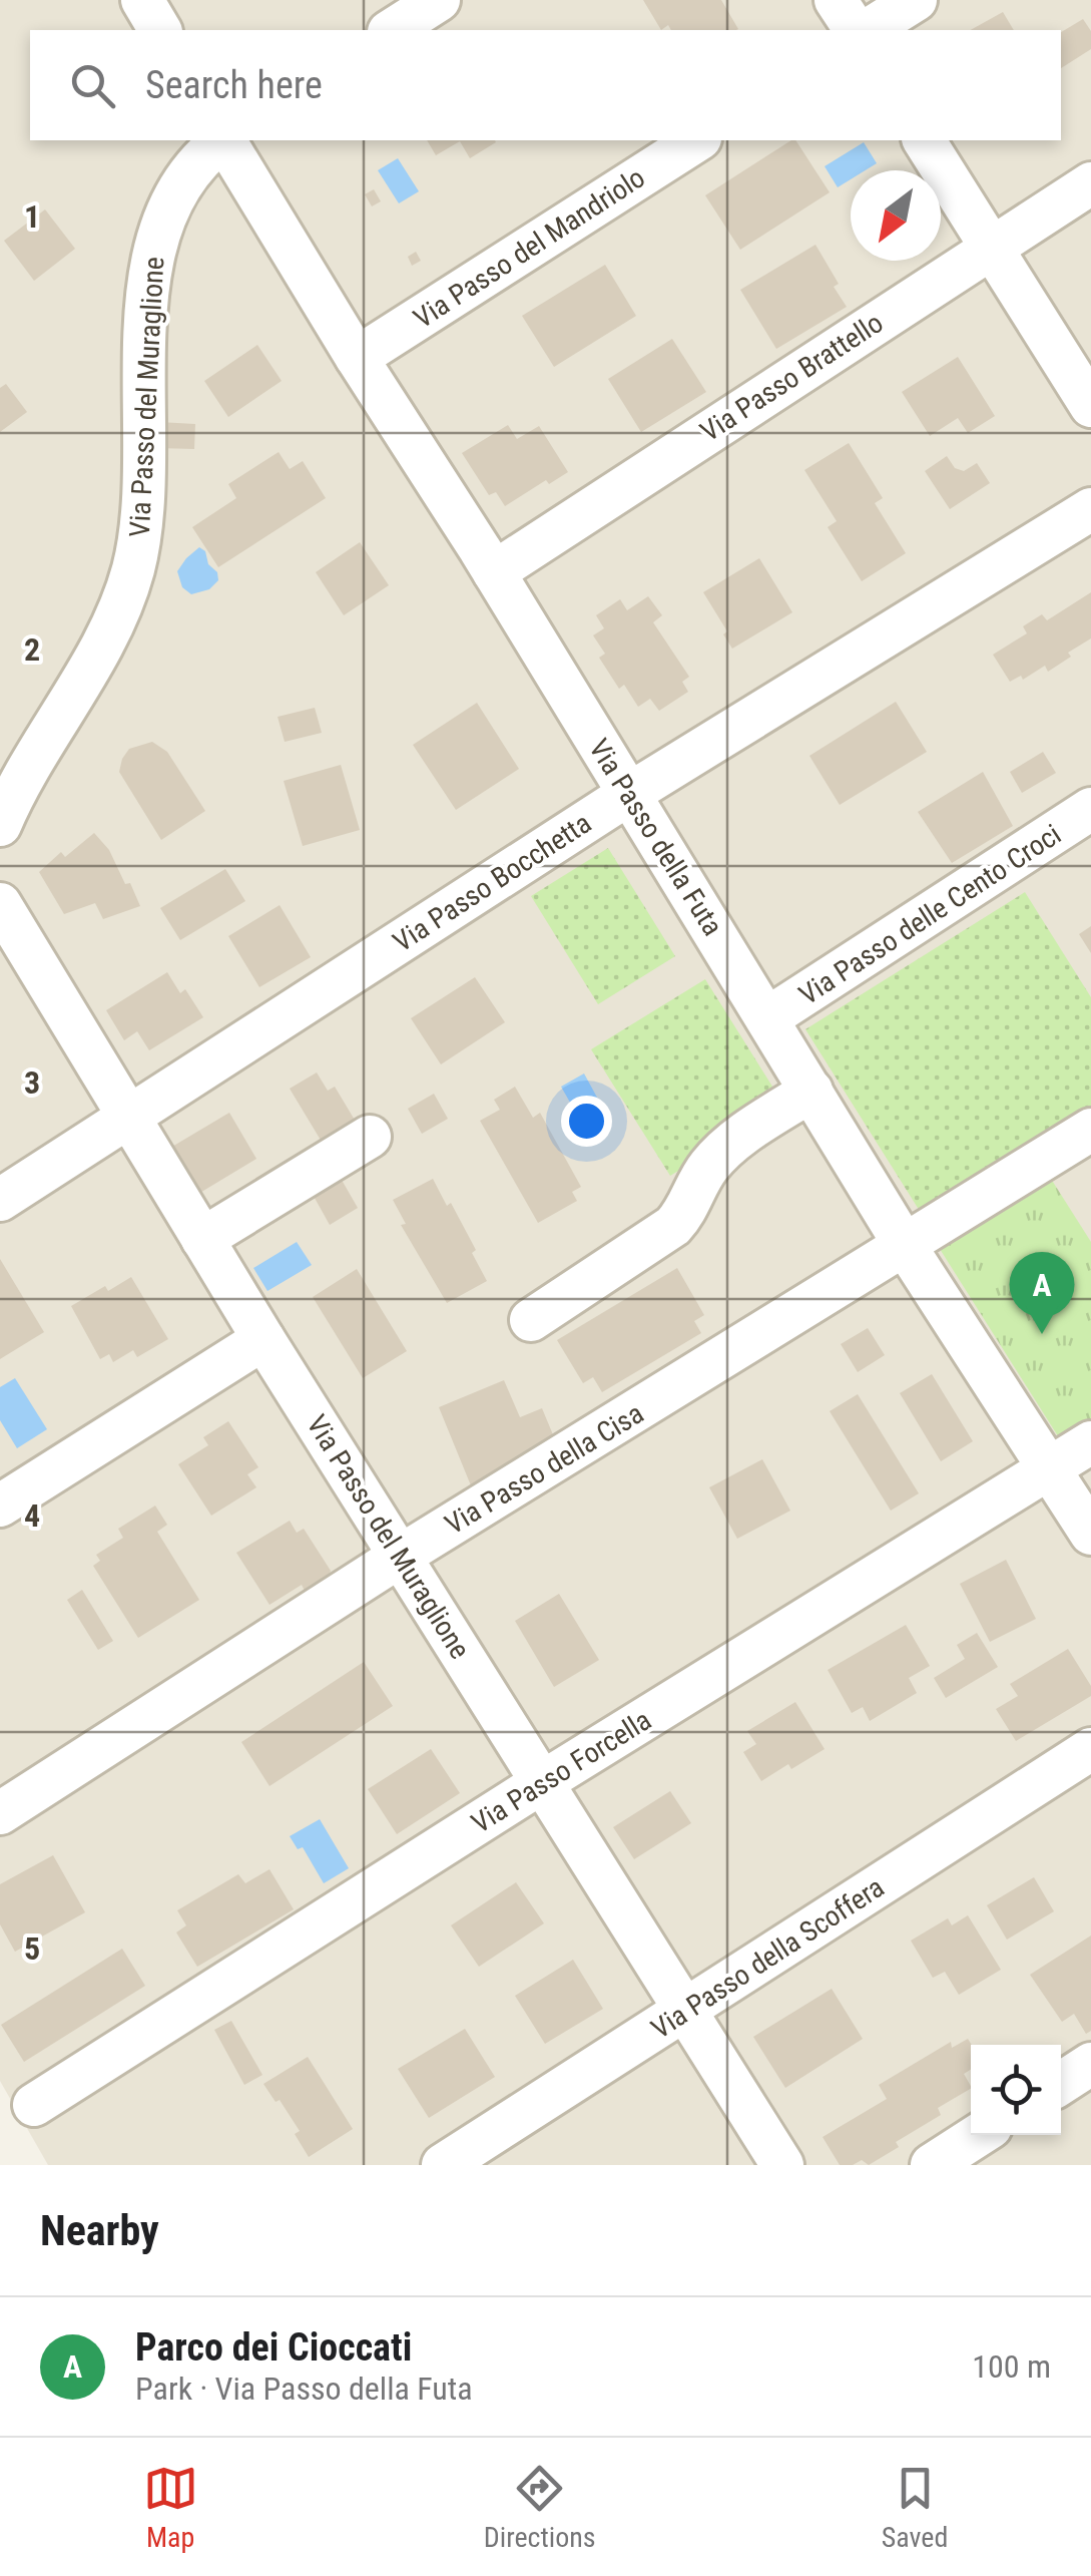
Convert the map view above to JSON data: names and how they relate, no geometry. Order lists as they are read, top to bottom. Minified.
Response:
{"streets":{"street":["Via Passo del Mandriolo","Via Passo Brattello","Via Passo del Muraglione","Via Passo della Futa","Via Passo Bocchetta","Via Passo delle Cento Croci","Via Passo della Cisa","Via Passo Forcella","Via Passo della Scoffera"]},"crossings":[["Via Passo del Mandriolo","Via Passo della Futa"],["Via Passo Brattello","Via Passo della Futa"],["Via Passo del Muraglione","Via Passo Bocchetta"],["Via Passo del Muraglione","Via Passo della Cisa"],["Via Passo del Muraglione","Via Passo Forcella"],["Via Passo del Muraglione","Via Passo della Scoffera"],["Via Passo della Futa","Via Passo Bocchetta"],["Via Passo della Futa","Via Passo delle Cento Croci"],["Via Passo della Futa","Via Passo della Cisa"],["Via Passo della Futa","Via Passo Forcella"]],"north":"bottom left","page":{"search":"Search here","pins":"A","heading":"Nearby","list":[{"mark":"A","name":"Parco dei Cioccati","note":"Park · Via Passo della Futa","value":"100 m"}],"nav":["Map","Directions","Saved"]},"grid":{"rows":["1","2","3","4","5"]}}
